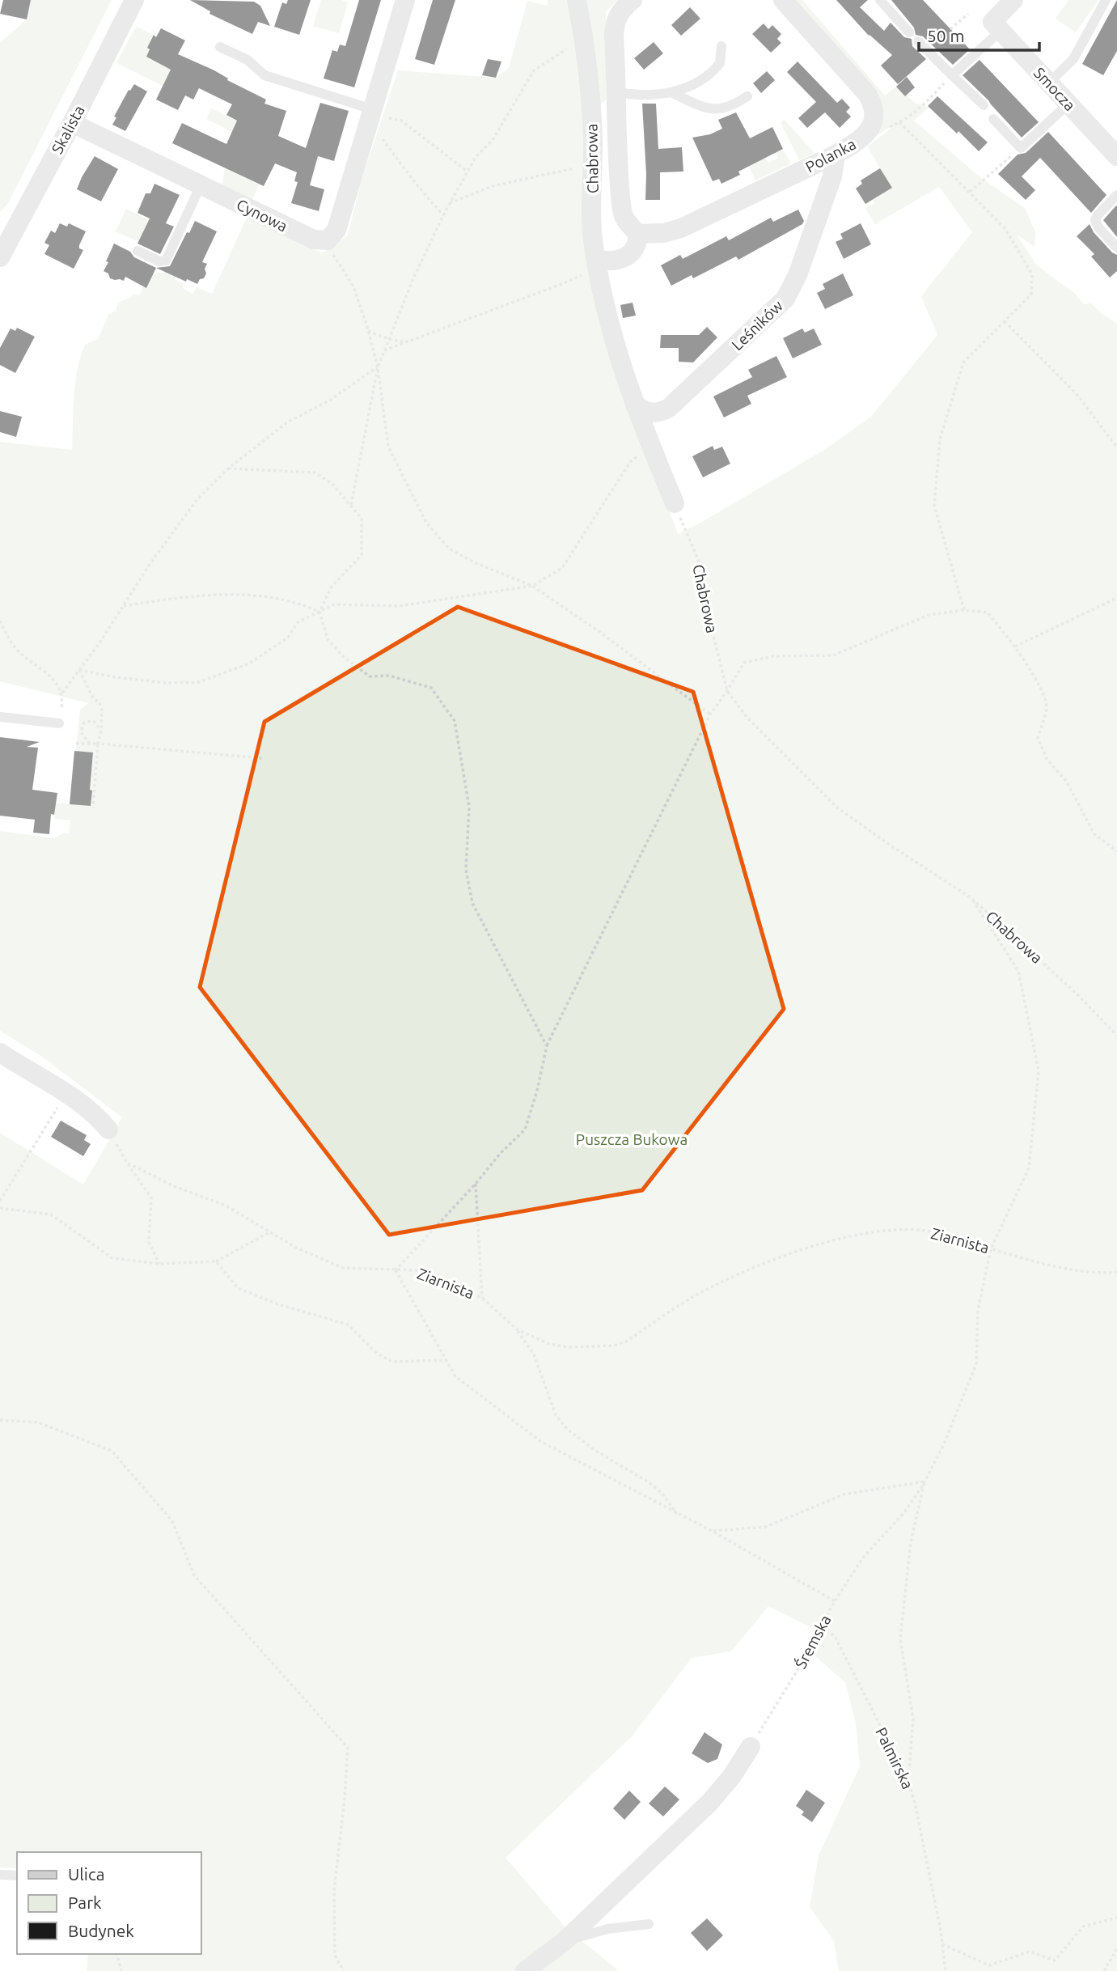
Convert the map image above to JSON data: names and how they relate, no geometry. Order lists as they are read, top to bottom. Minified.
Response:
{"streets":{"street":["Smocza","Skalista","Polanka","Chabrowa","Cynowa","Leśników"],"path":["Ziarnista","Śremska","Palmirska"]},"crossings":[["Skalista","Cynowa"],["Polanka","Leśników"],["Chabrowa","Leśników"],["Chabrowa","Śremska"],["Ziarnista","Śremska"],["Śremska","Palmirska"]],"parks":["Puszcza Bukowa"],"legend":["Ulica","Park","Budynek"],"scale_bar":"50 m"}
